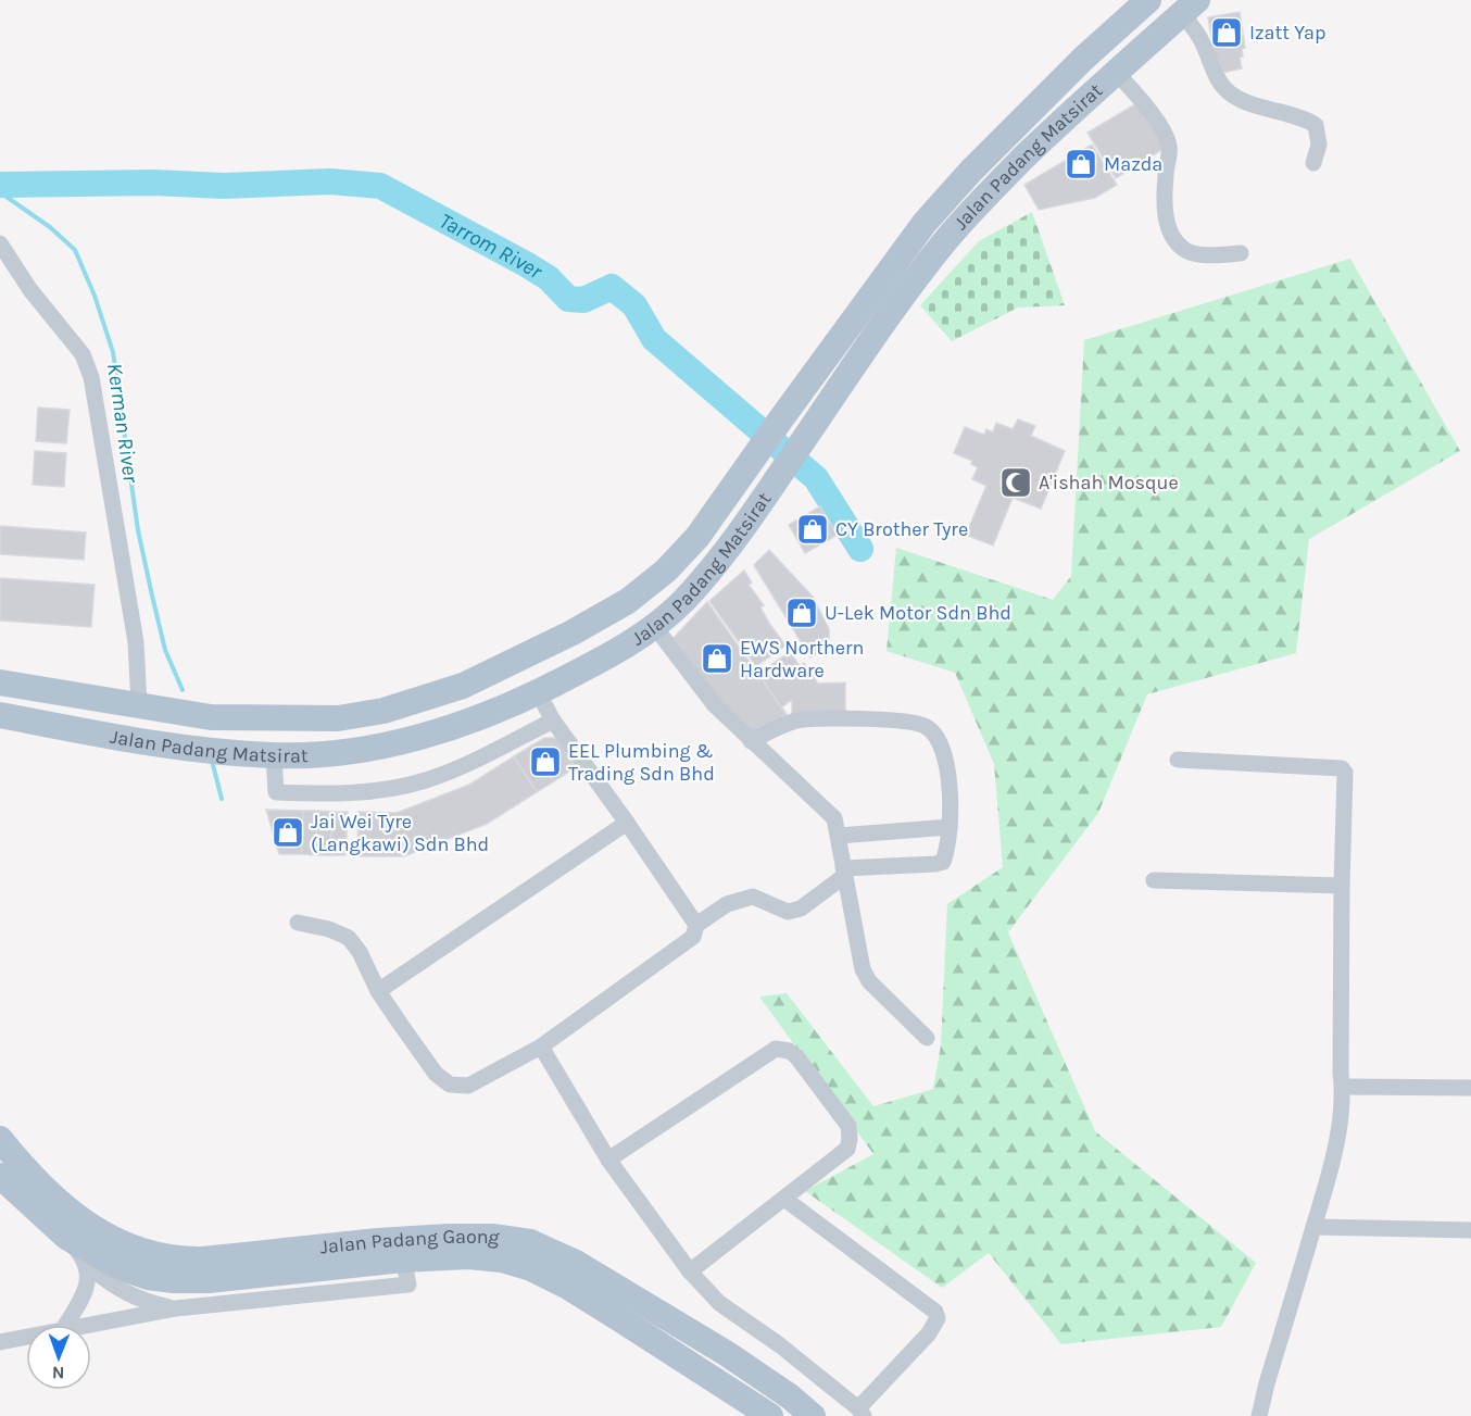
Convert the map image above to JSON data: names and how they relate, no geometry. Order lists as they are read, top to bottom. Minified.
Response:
{"streets":{"main road":["Jalan Padang Matsirat","Jalan Padang Gaong"]},"water":["Tarrom River","Kerman River"],"places":{"shop":["Izatt Yap","Mazda","CY Brother Tyre","U-Lek Motor Sdn Bhd","EWS Northern Hardware","EEL Plumbing & Trading Sdn Bhd","Jai Wei Tyre (Langkawi) Sdn Bhd"],"mosque":["A'ishah Mosque"]},"north":"bottom"}
